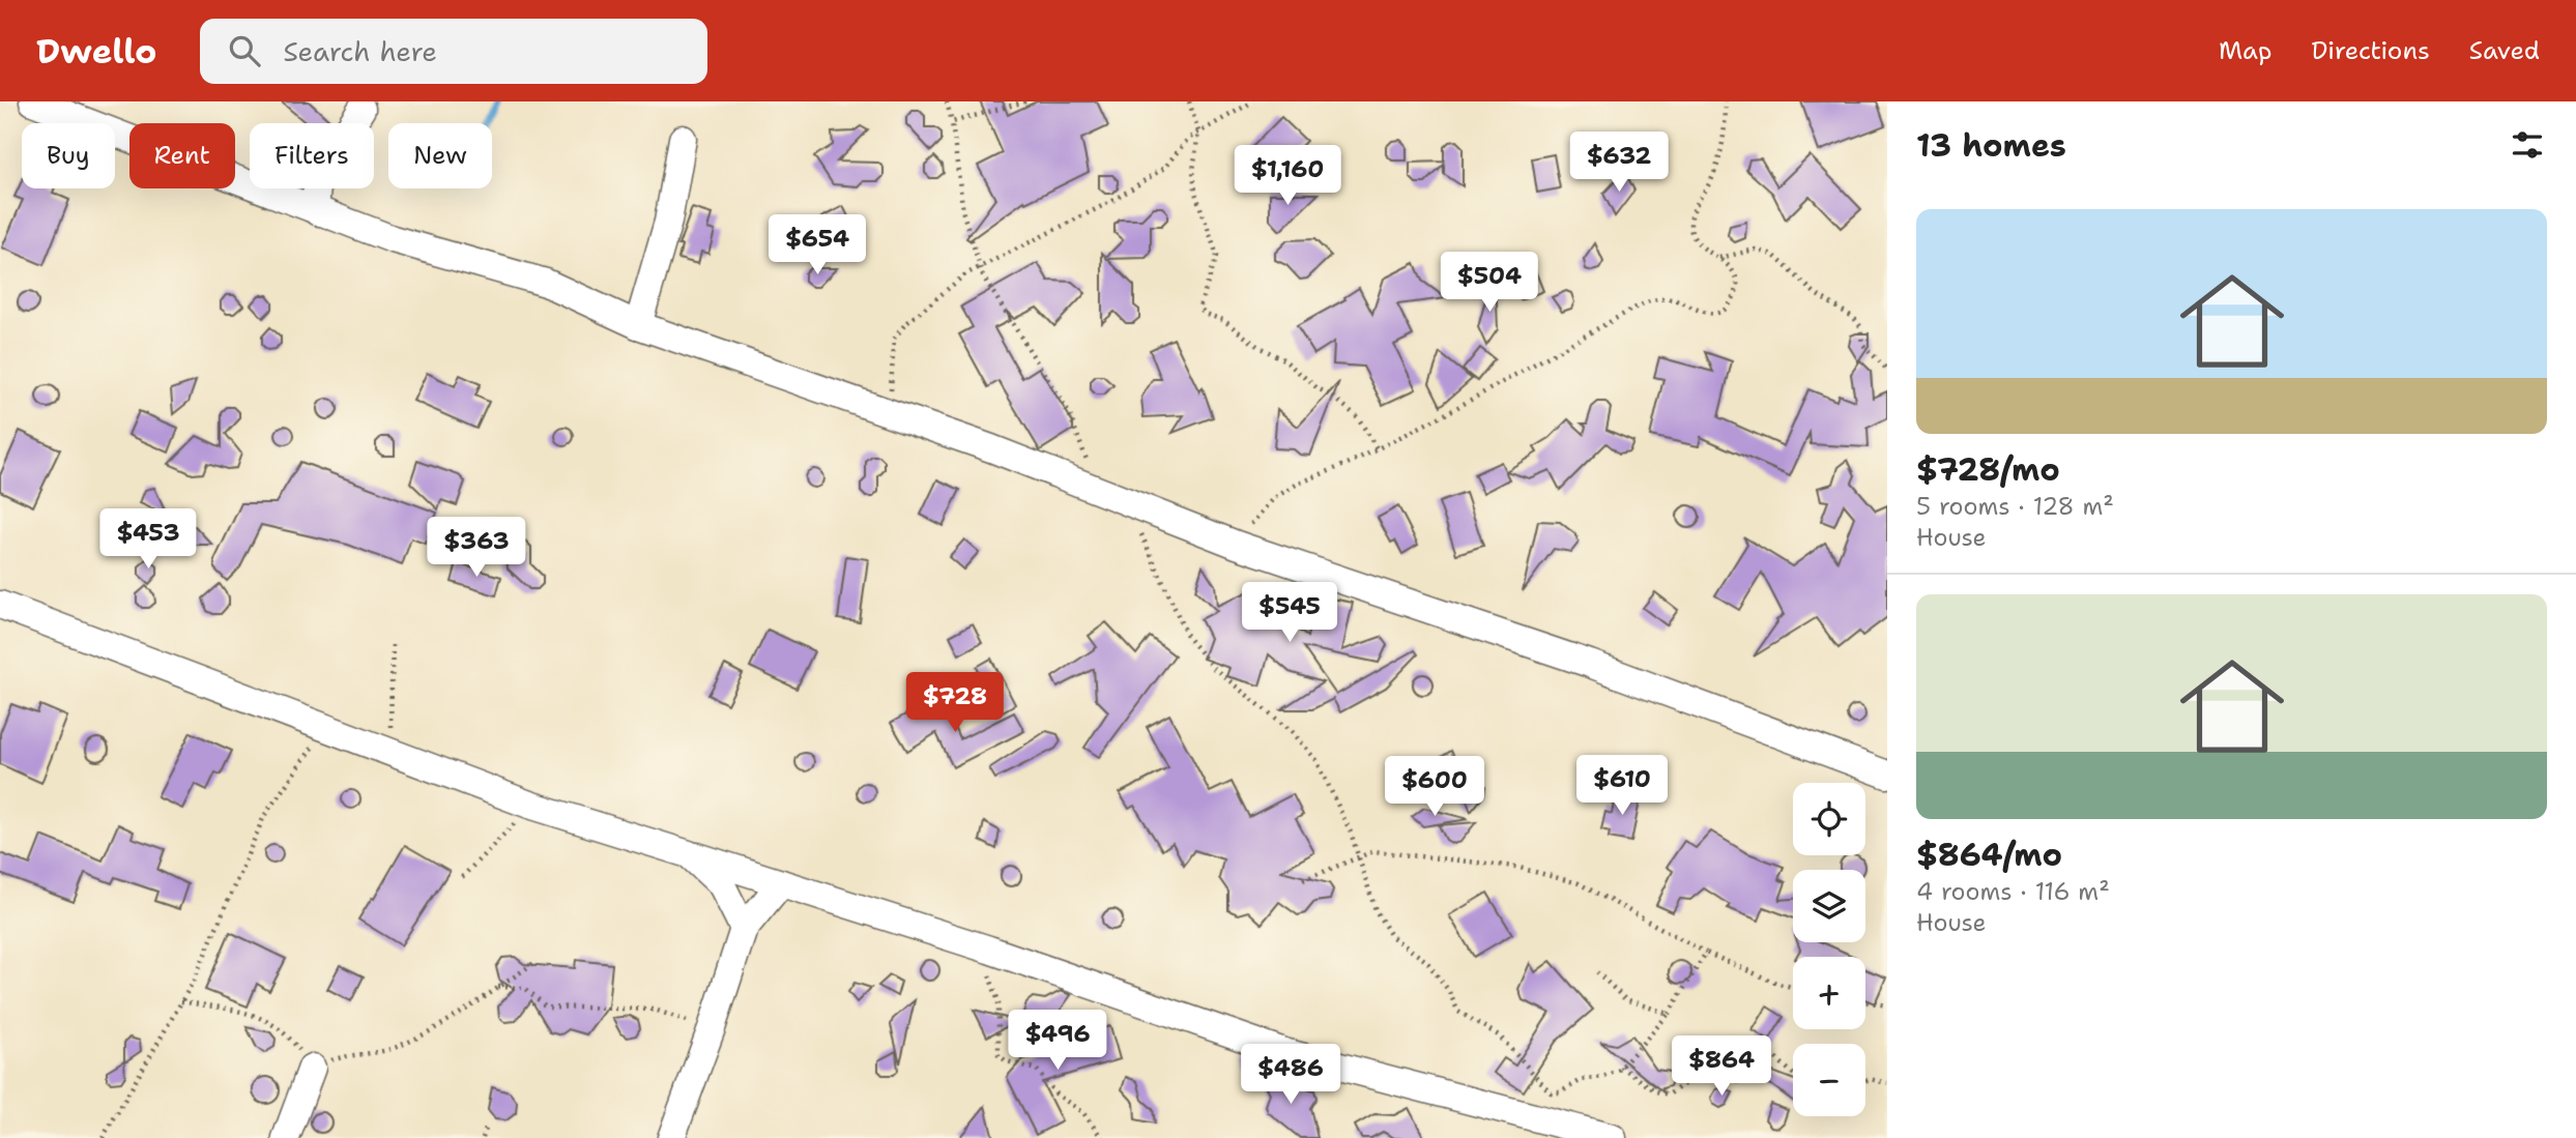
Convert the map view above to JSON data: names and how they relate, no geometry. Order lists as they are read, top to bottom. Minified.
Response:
{"page":{"header":"Dwello","search":"Search here","nav":["Map","Directions","Saved"],"heading":"13 homes","chip":["Buy","Rent","Filters","New"],"price":["$632","$1,160","$654","$504","$453","$363","$545","$728","$610","$600","$496","$864","$486"],"list":[{"name":"$728/mo","note":"5 rooms · 128 m² · House"},{"name":"$864/mo","note":"4 rooms · 116 m² · House"}],"map_buttons":["+","−"]}}
